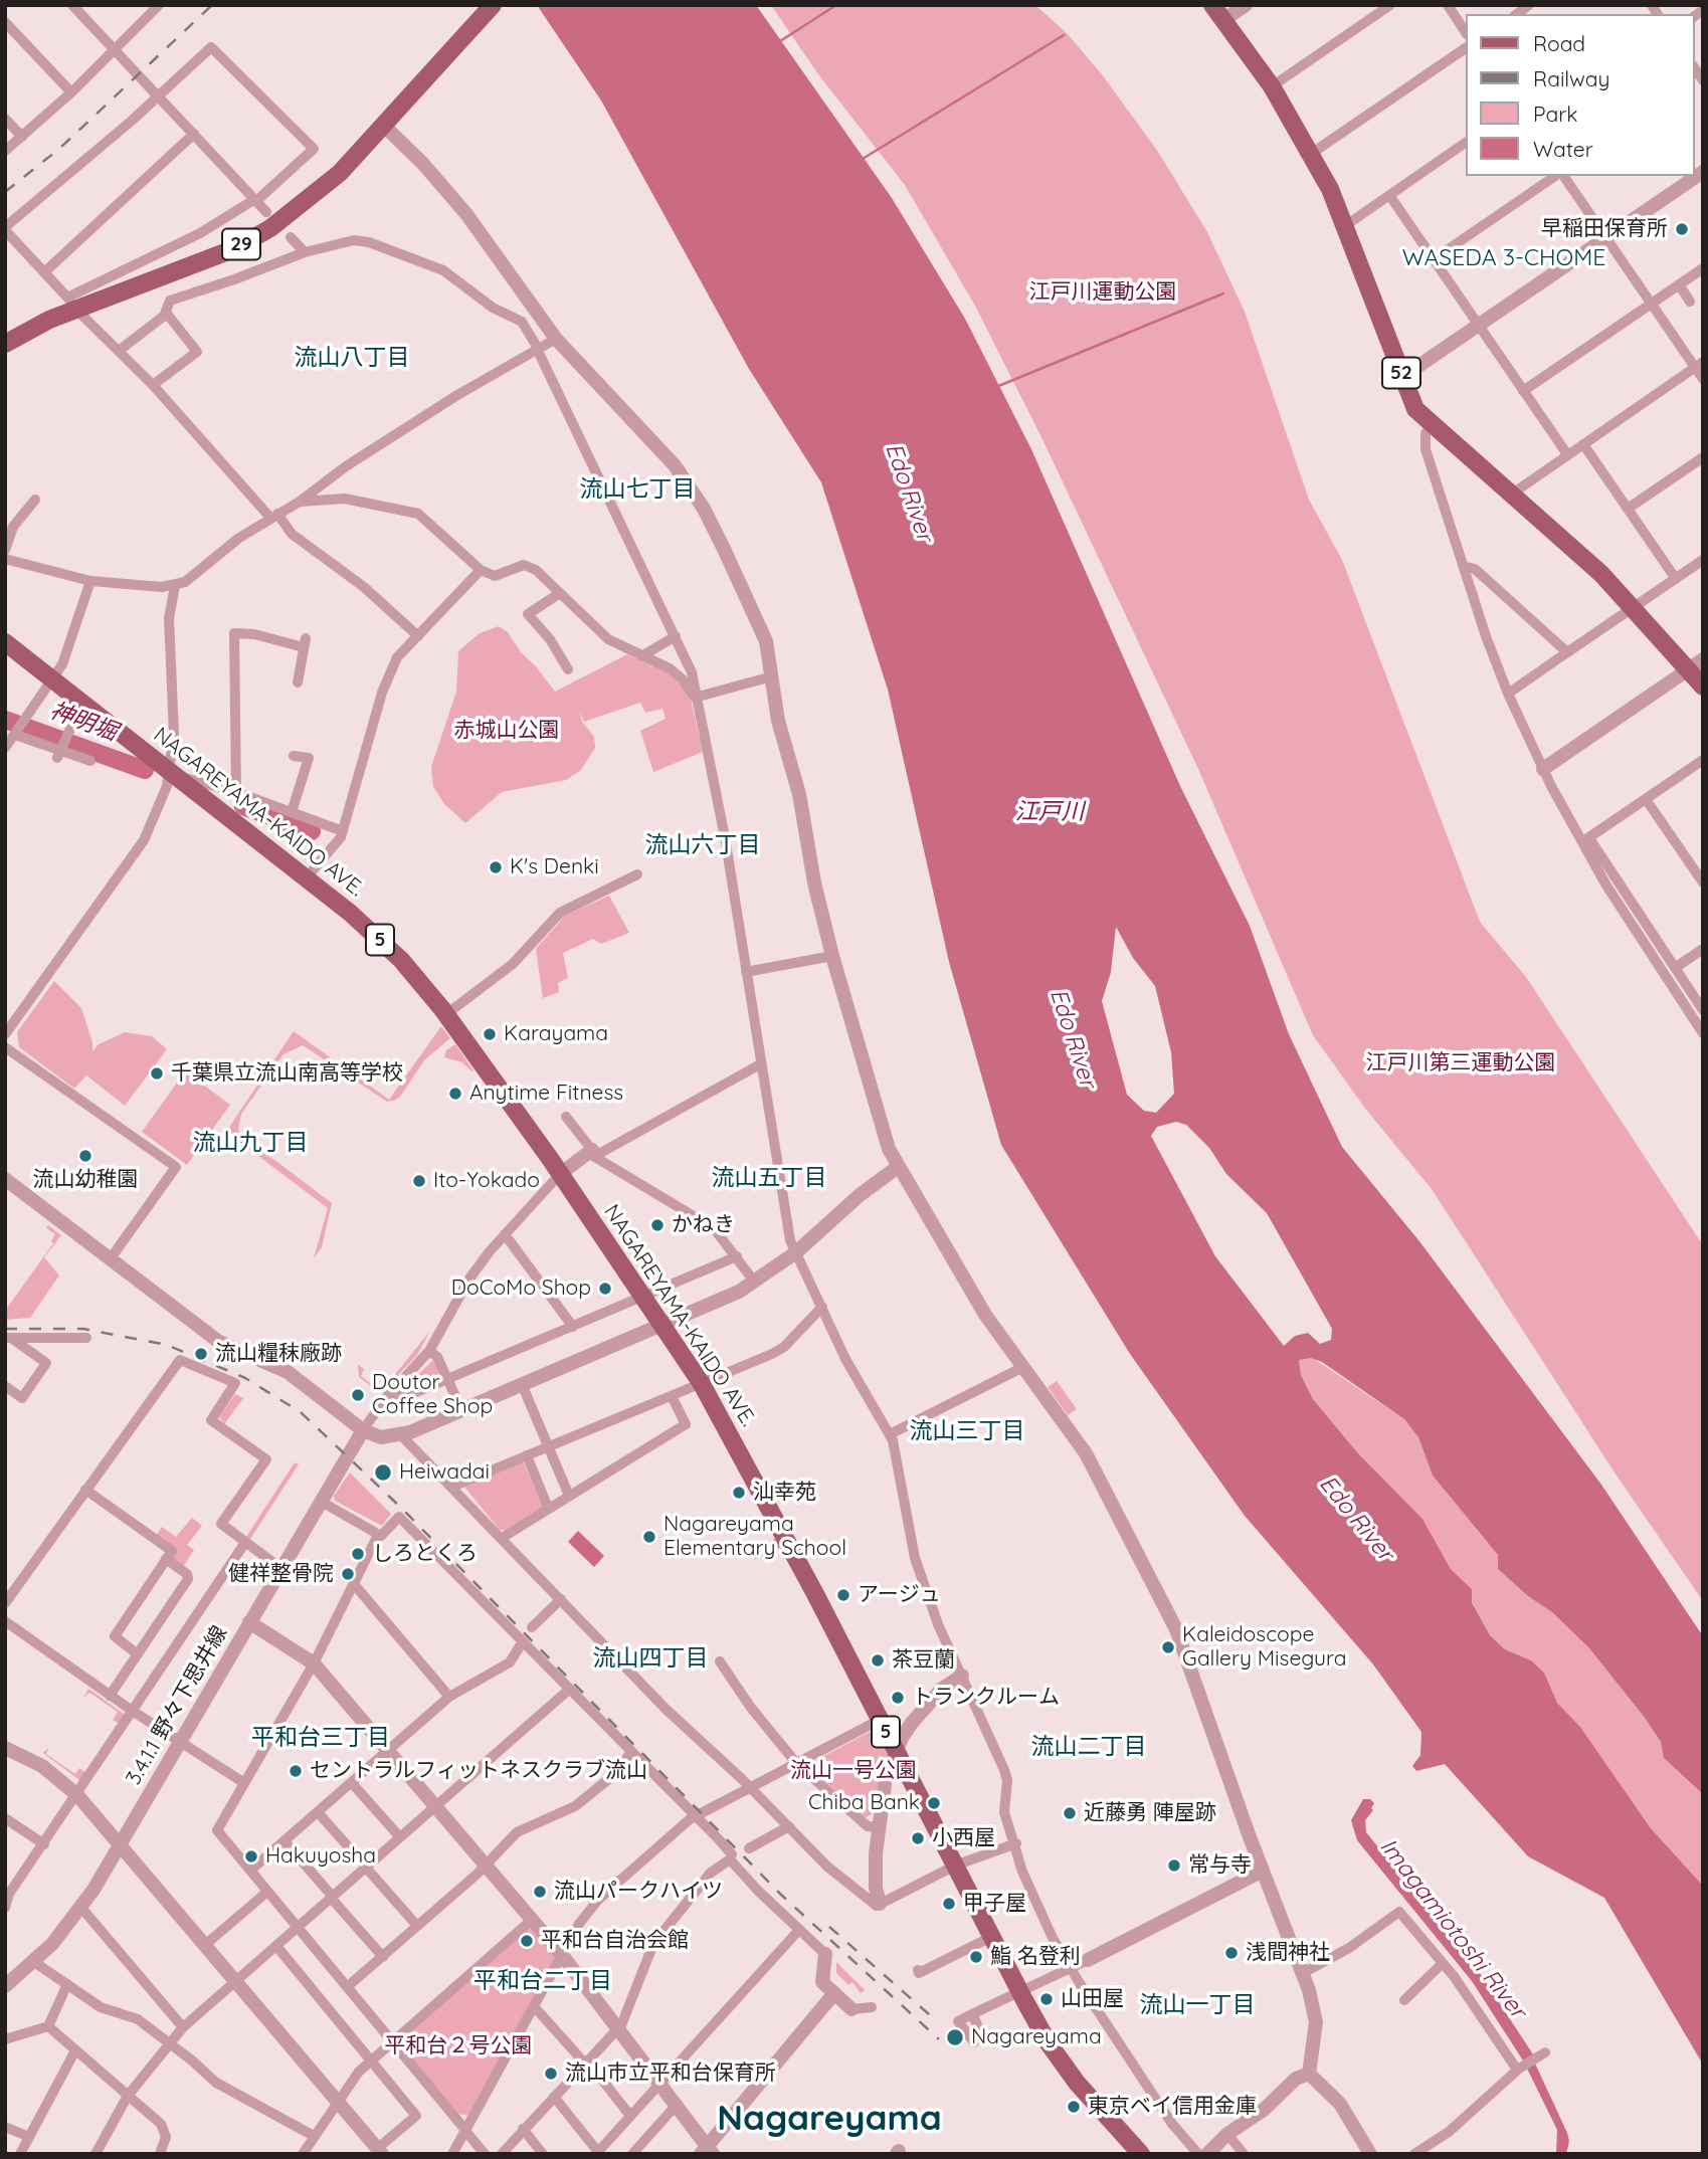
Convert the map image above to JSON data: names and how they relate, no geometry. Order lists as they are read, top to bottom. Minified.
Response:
{"streets":{"main road":["29","52","NAGAREYAMA-KAIDO AVE.","5"],"street":["3.4.1.1 野々下思井線"]},"districts":["WASEDA 3-CHOME","流山八丁目","流山七丁目","流山六丁目","流山九丁目","流山五丁目","流山三丁目","流山四丁目","平和台三丁目","流山二丁目","平和台二丁目","流山一丁目","Nagareyama"],"water":["Edo River","神明堀","江戸川","Imagamiotoshi River"],"parks":["江戸川運動公園","赤城山公園","江戸川第三運動公園","流山一号公園","平和台２号公園"],"places":["早稲田保育所","K's Denki","Karayama","千葉県立流山南高等学校","Anytime Fitness","流山幼稚園","Ito-Yokado","かねき","DoCoMo Shop","流山糧秣廠跡","Doutor Coffee Shop","Heiwadai","汕幸苑","Nagareyama Elementary School","しろとくろ","健祥整骨院","アージュ","Kaleidoscope Gallery Misegura","茶豆蘭","トランクルーム","セントラルフィットネスクラブ流山","Chiba Bank","近藤勇 陣屋跡","小西屋","Hakuyosha","常与寺","流山パークハイツ","甲子屋","平和台自治会館","浅間神社","鮨 名登利","山田屋","Nagareyama","流山市立平和台保育所","東京ベイ信用金庫"],"legend":["Road","Railway","Park","Water"]}
